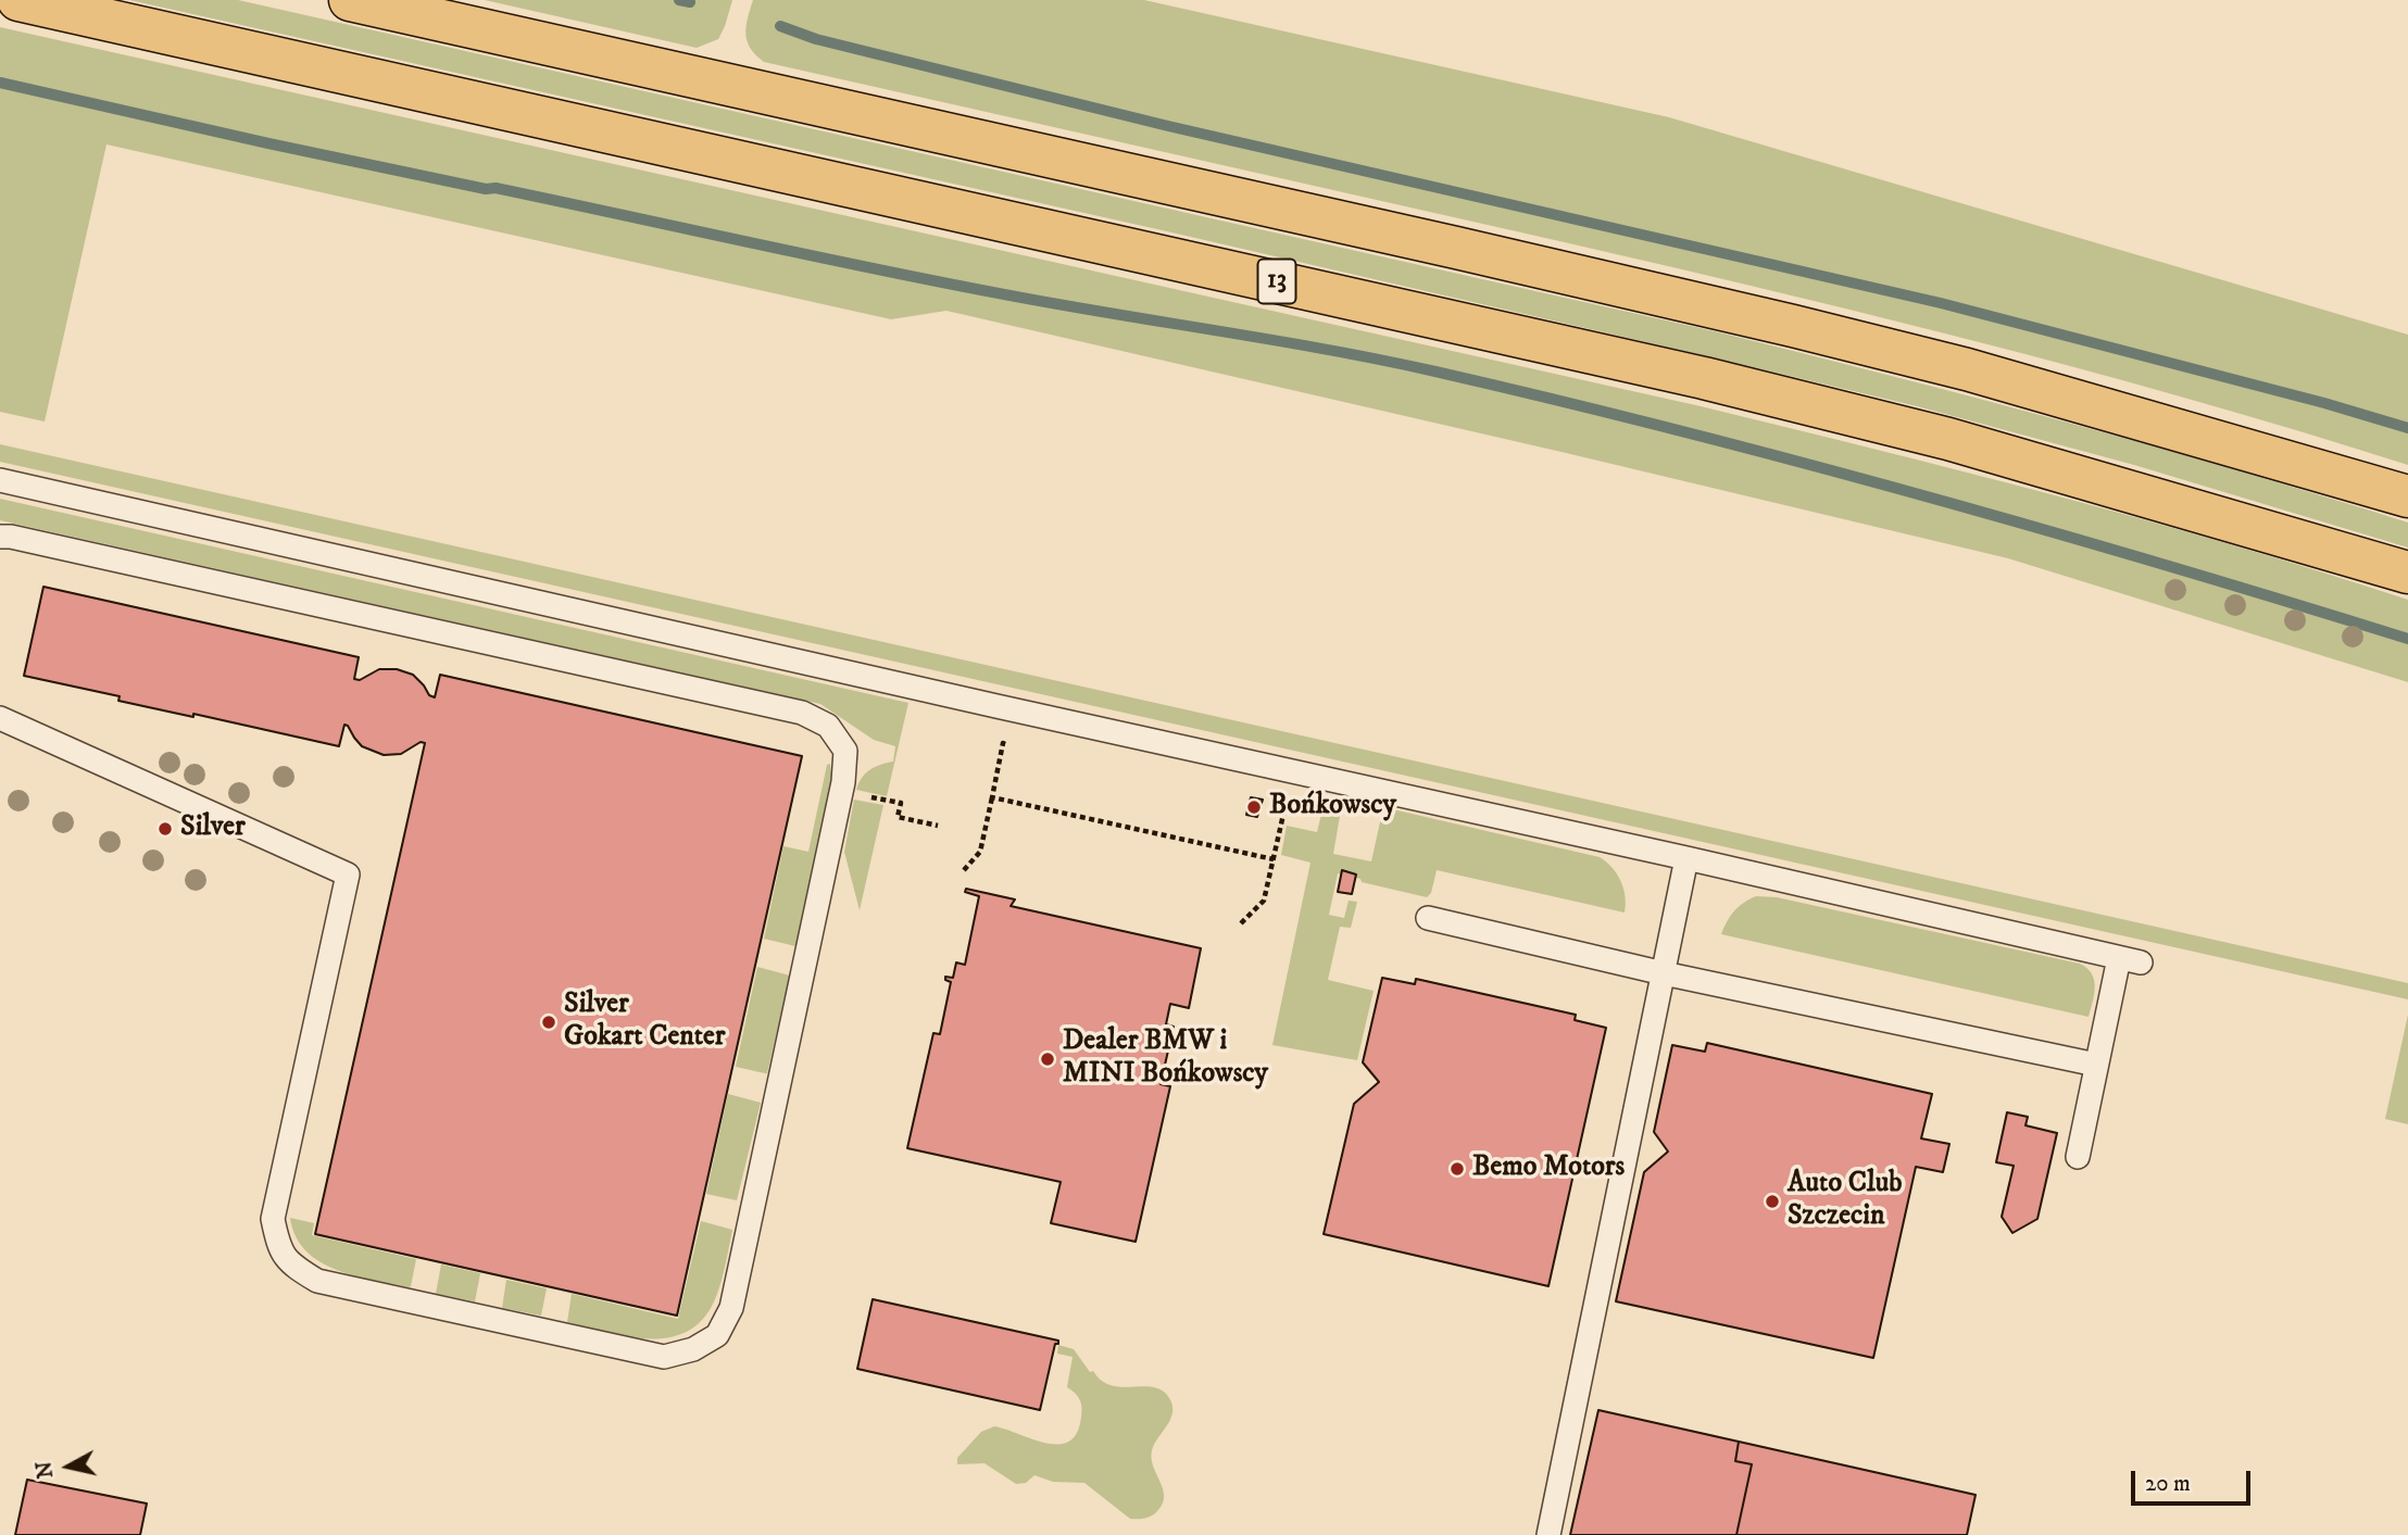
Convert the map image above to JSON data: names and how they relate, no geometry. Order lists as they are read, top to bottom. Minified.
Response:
{"streets":{"main road":["13"]},"places":["Bońkowscy","Silver","Silver Gokart Center","Dealer BMW i MINI Bońkowscy","Bemo Motors","Auto Club Szczecin"],"scale_bar":"20 m","north":"left"}
